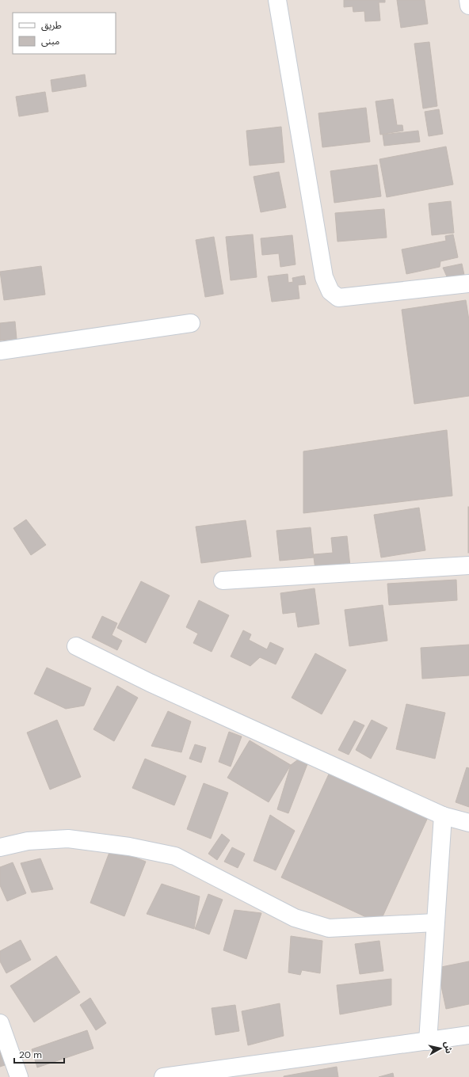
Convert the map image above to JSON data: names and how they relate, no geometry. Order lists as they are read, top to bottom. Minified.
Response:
{"legend":["طريق","مبنى"],"scale_bar":"20 m","north":"right"}
